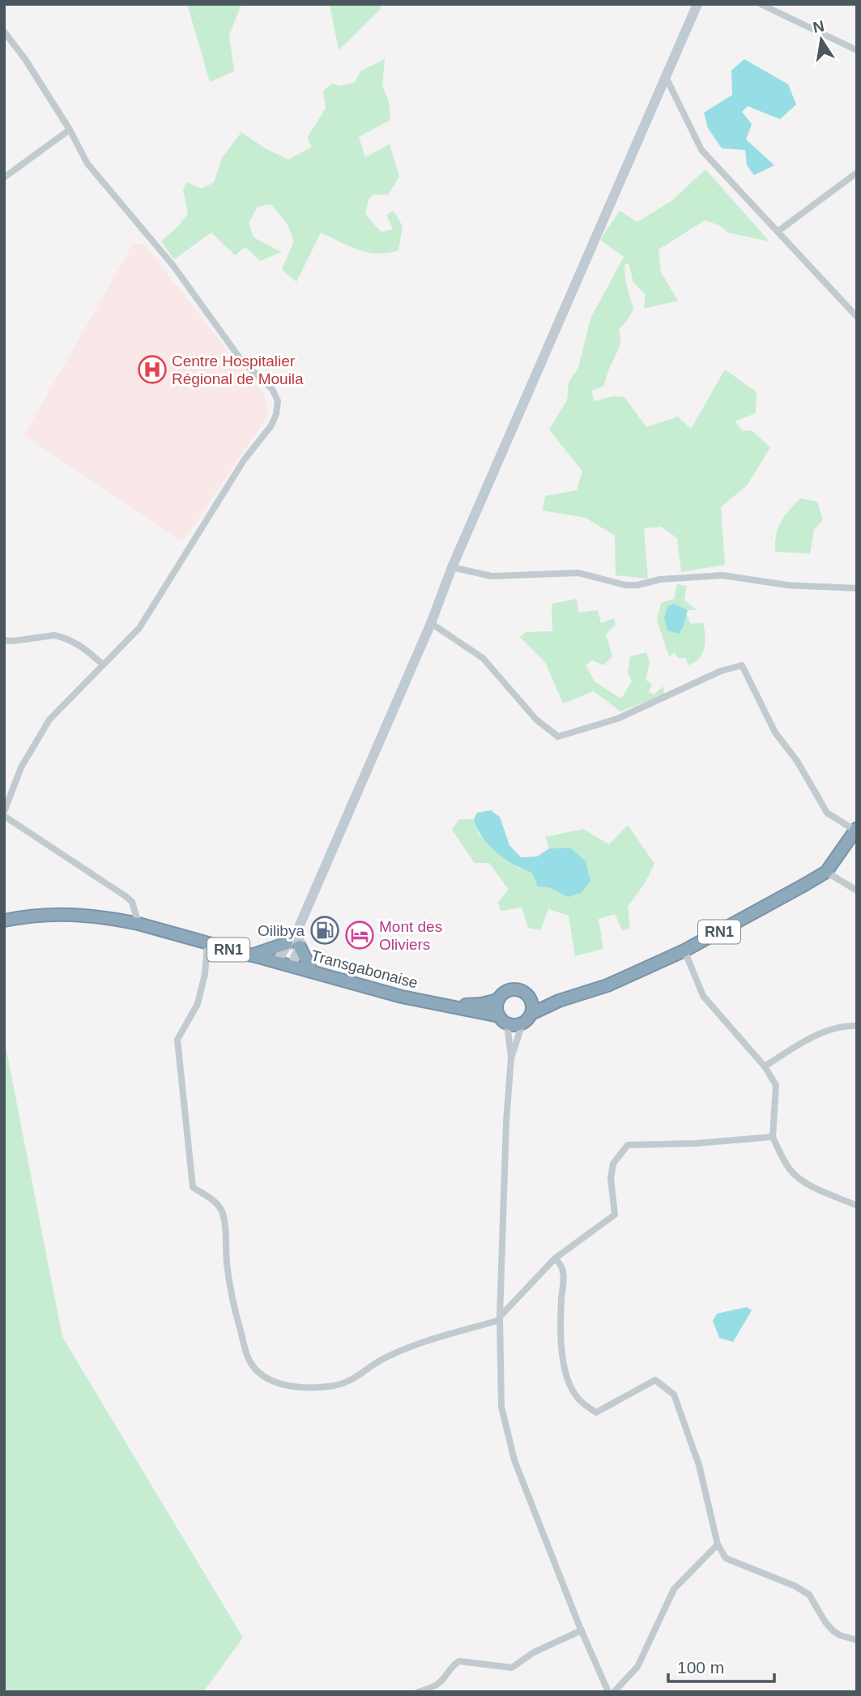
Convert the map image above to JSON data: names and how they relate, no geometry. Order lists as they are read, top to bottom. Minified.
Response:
{"streets":{"highway":["RN1","Transgabonaise"]},"crossings":[["RN1","Transgabonaise"]],"places":{"hospital":["Centre Hospitalier Régional de Mouila"],"fuel station":["Oilibya"],"hotel":["Mont des Oliviers"]},"scale_bar":"100 m","north":"top"}
